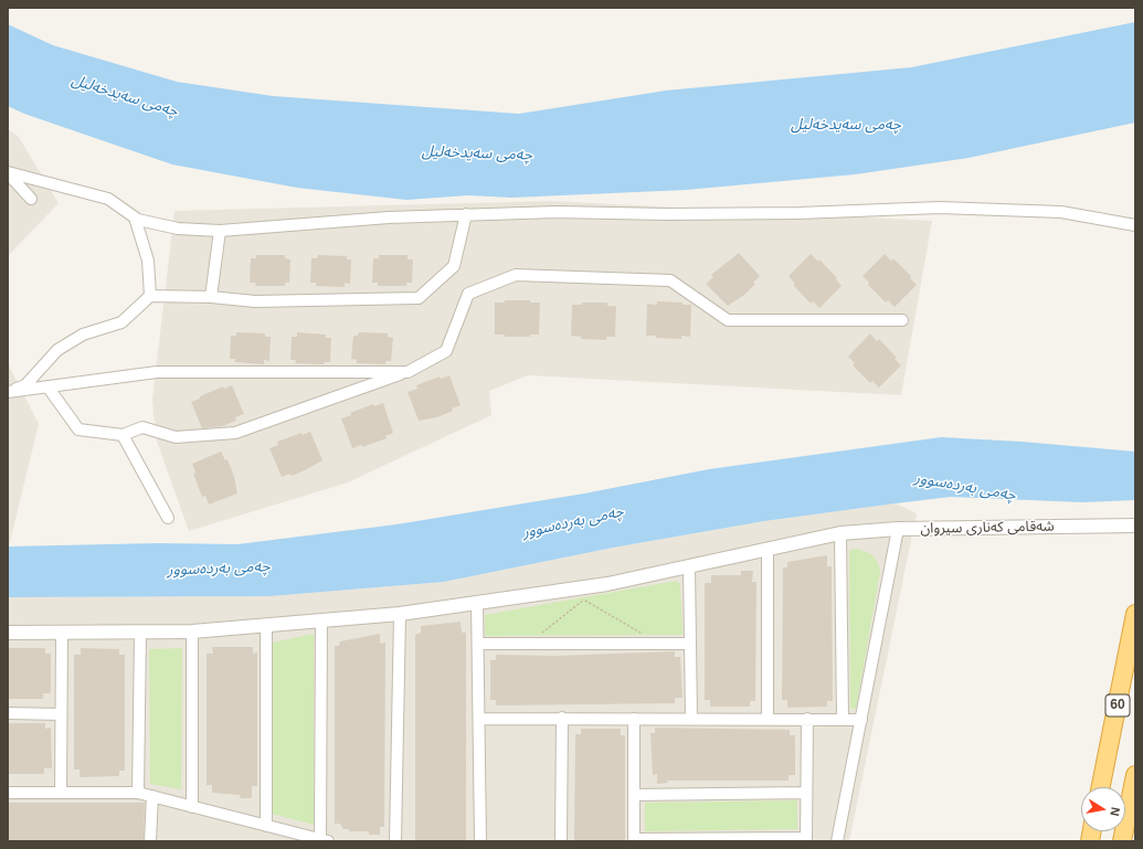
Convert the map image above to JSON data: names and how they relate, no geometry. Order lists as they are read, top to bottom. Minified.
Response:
{"streets":{"highway":["60"],"street":["شەقامی کەناری سیروان"]},"water":["چەمی سەیدخەلیل","چەمی بەردەسوور"],"north":"right"}
